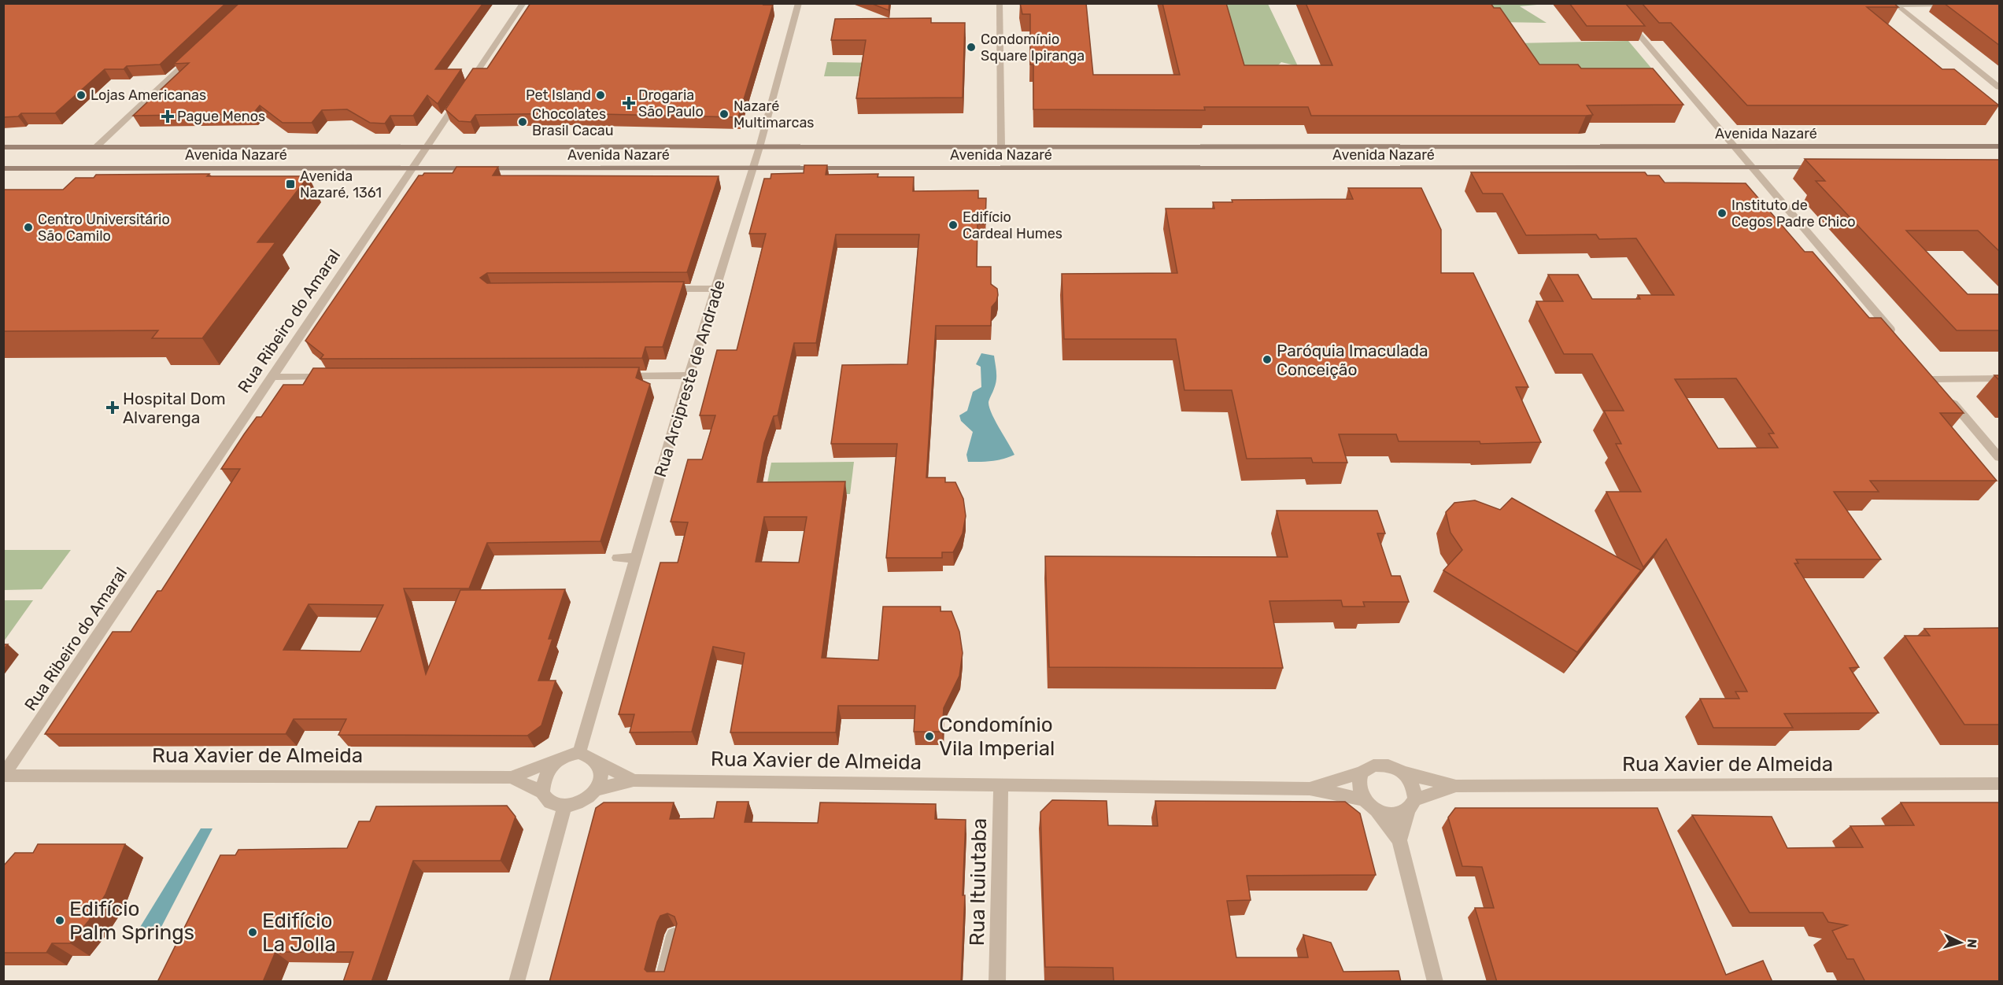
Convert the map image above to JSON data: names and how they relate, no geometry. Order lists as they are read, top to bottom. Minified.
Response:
{"streets":{"main road":["Avenida Nazaré"],"street":["Rua Ribeiro do Amaral","Rua Arcipreste de Andrade","Rua Xavier de Almeida","Rua Ituiutaba"]},"crossings":[["Avenida Nazaré","Rua Ribeiro do Amaral"],["Avenida Nazaré","Rua Arcipreste de Andrade"],["Rua Ribeiro do Amaral","Rua Xavier de Almeida"],["Rua Arcipreste de Andrade","Rua Xavier de Almeida"],["Rua Xavier de Almeida","Rua Ituiutaba"]],"places":{"other":["Condomínio Square Ipiranga","Lojas Americanas","Pet Island","Nazaré Multimarcas","Chocolates Brasil Cacau","Instituto de Cegos Padre Chico","Edifício Cardeal Humes","Centro Universitário São Camilo","Paróquia Imaculada Conceição","Condomínio Vila Imperial","Edifício Palm Springs","Edifício La Jolla"],"health":["Drogaria São Paulo","Pague Menos","Hospital Dom Alvarenga"],"transit":["Avenida Nazaré, 1361"]},"north":"right"}
